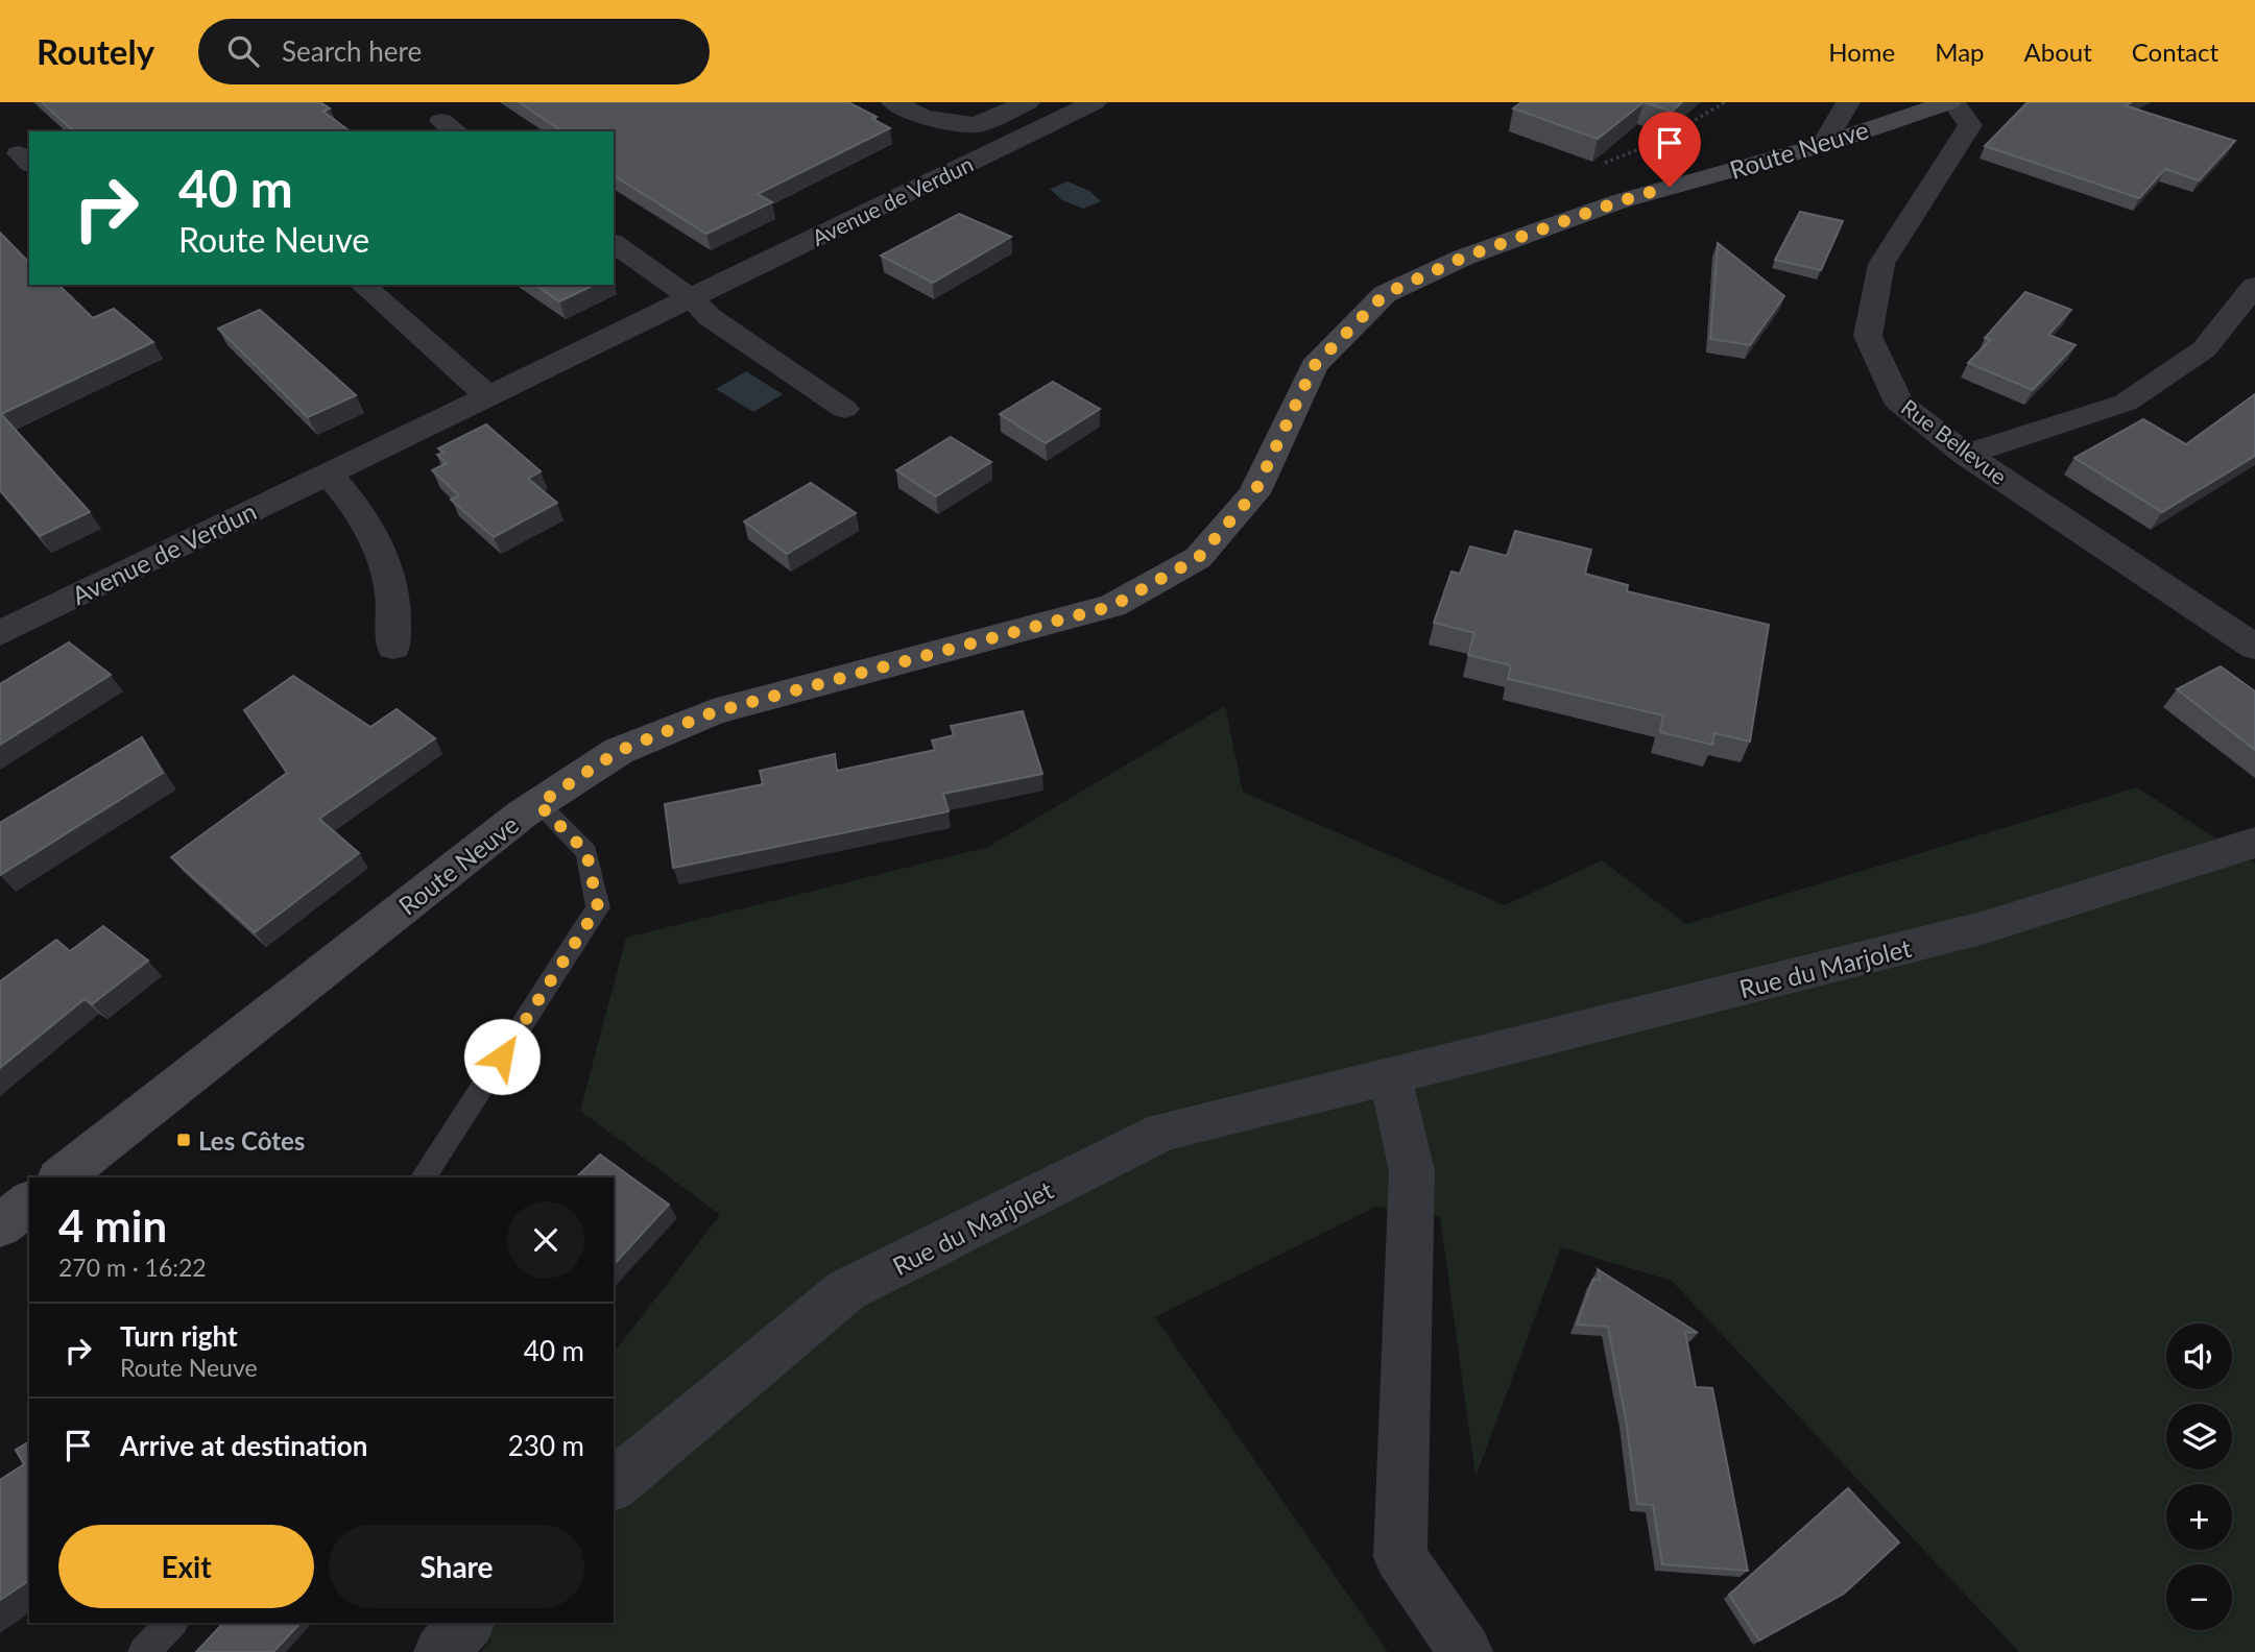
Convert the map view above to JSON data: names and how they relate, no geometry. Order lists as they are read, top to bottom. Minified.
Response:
{"streets":{"street":["Route Neuve","Avenue de Verdun","Rue Bellevue","Rue du Marjolet"]},"crossings":[["Route Neuve","Rue Bellevue"]],"places":{"transit":["Les Côtes"]},"page":{"header":"Routely","search":"Search here","nav":["Home","Map","About","Contact"],"turn":["40 m","Route Neuve"],"heading":["4 min","270 m · 16:22"],"list":[{"name":"Turn right","note":"Route Neuve","value":"40 m"},{"name":"Arrive at destination","value":"230 m"}],"map_buttons":["+","−"],"buttons":["Exit","Share"]}}
